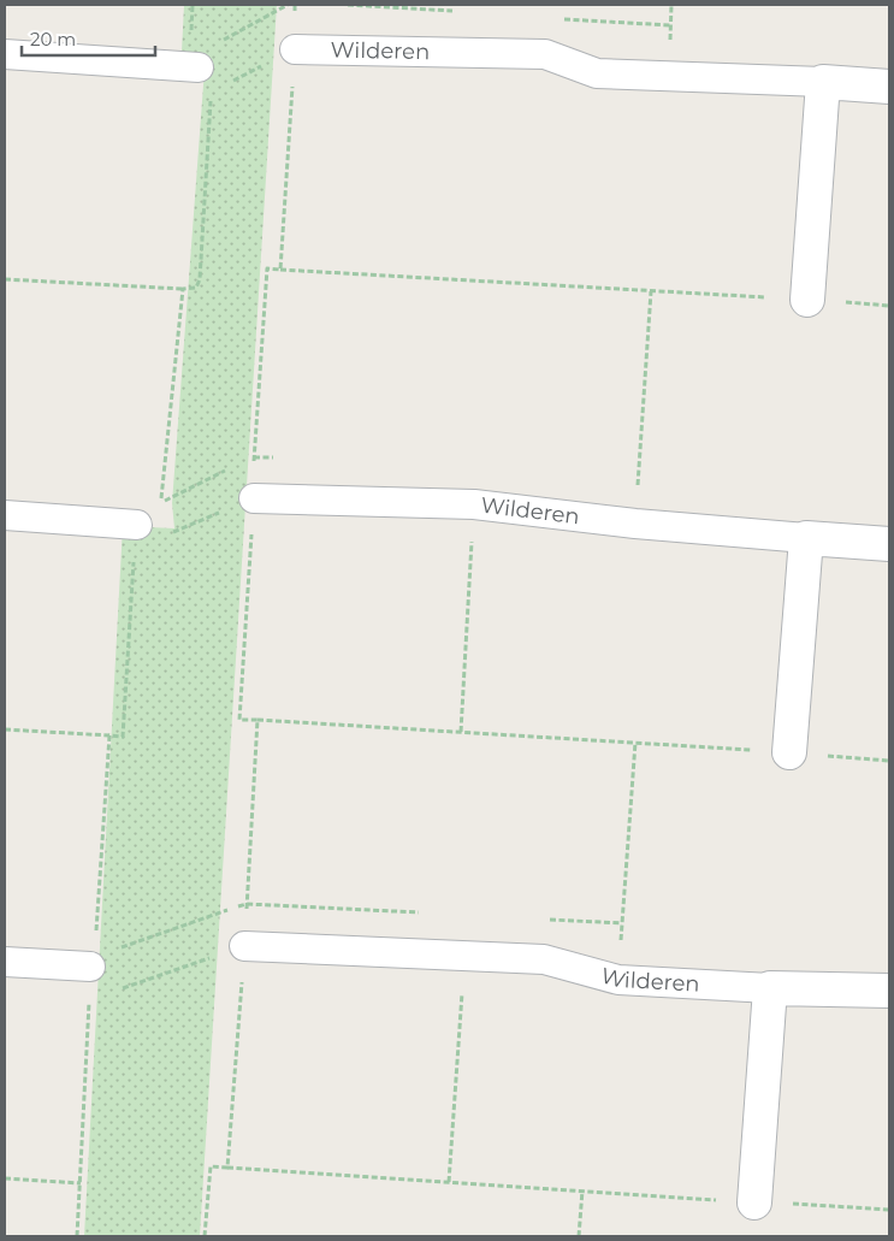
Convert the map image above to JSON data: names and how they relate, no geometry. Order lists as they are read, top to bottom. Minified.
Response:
{"streets":{"street":["Wilderen"]},"scale_bar":"20 m"}
